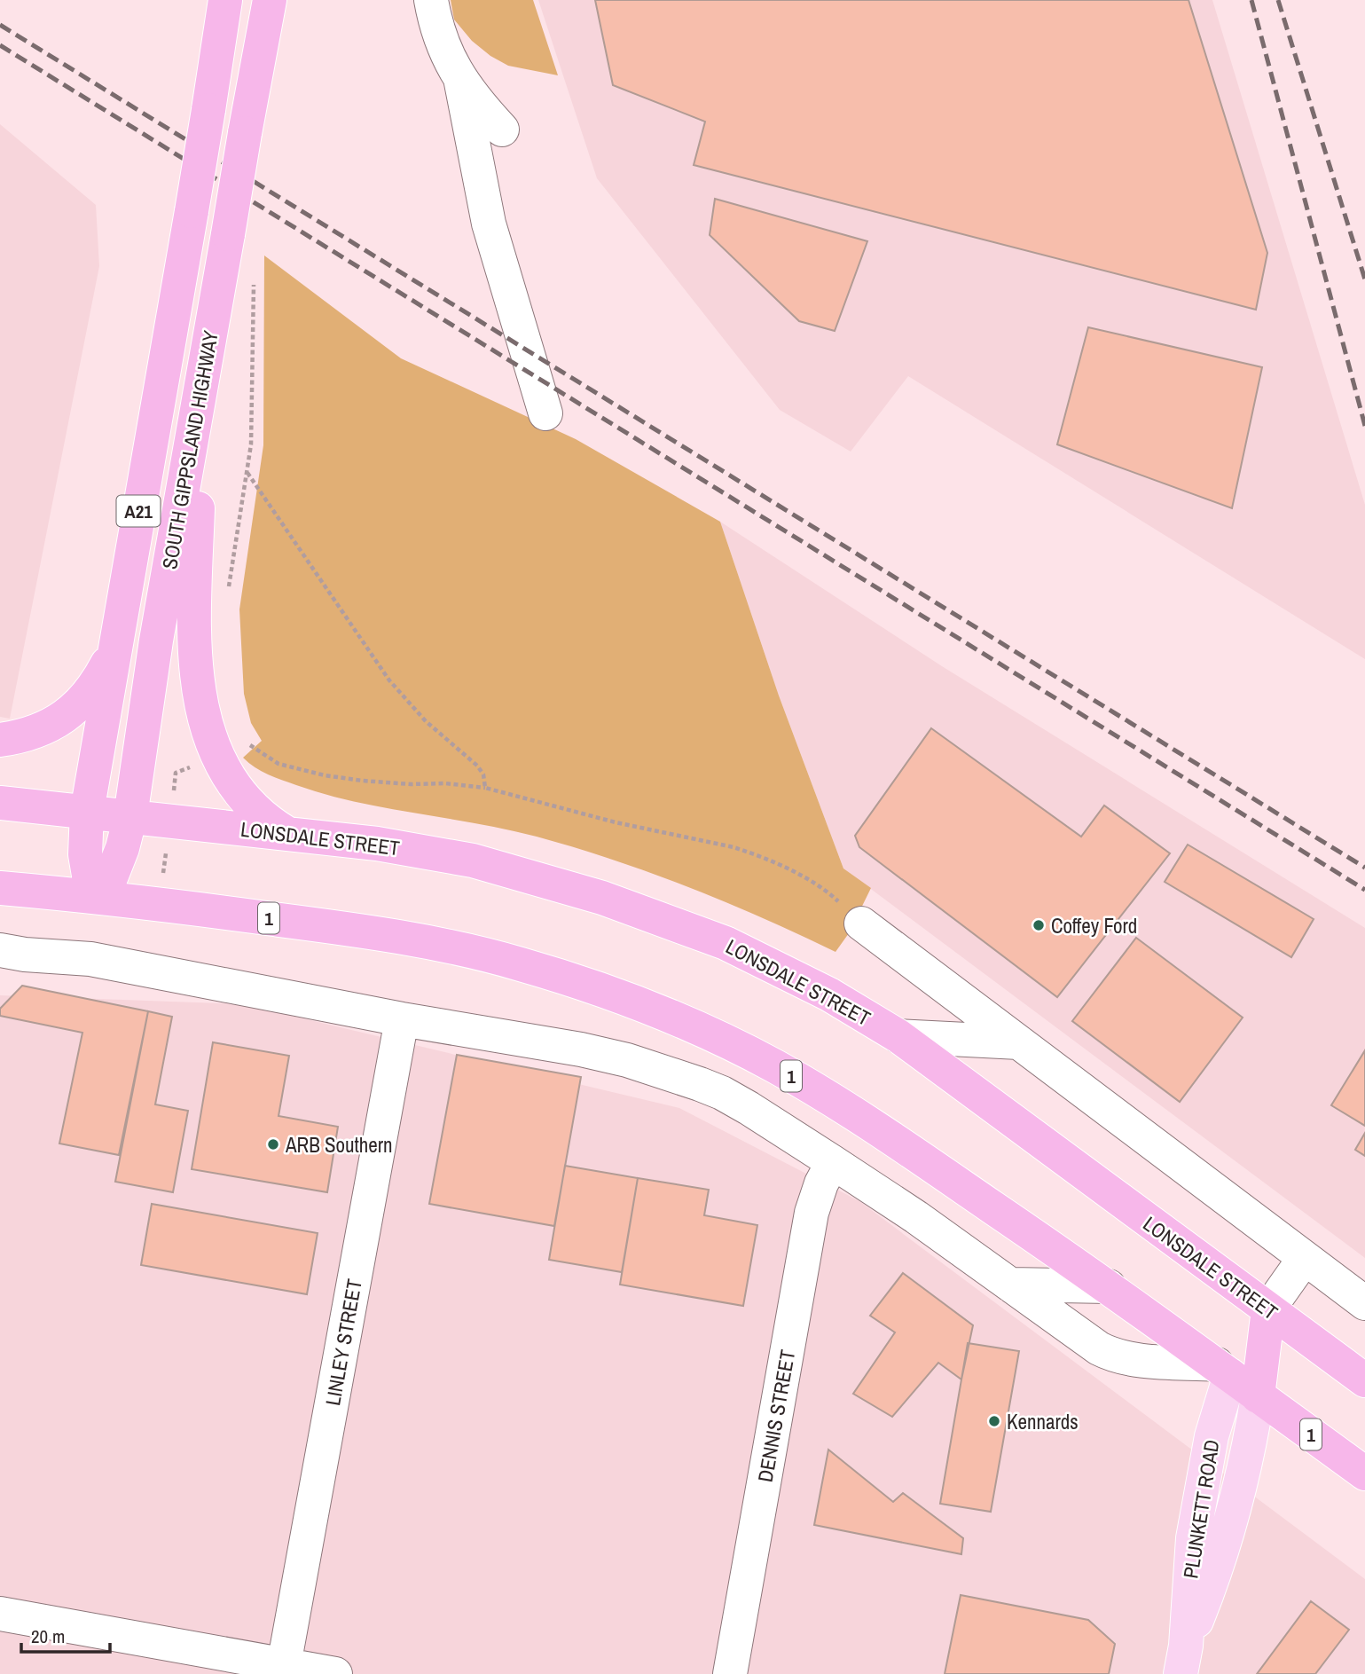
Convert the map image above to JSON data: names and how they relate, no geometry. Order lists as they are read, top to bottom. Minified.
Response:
{"streets":{"highway":["SOUTH GIPPSLAND HIGHWAY","A21","LONSDALE STREET","1"],"main road":["PLUNKETT ROAD"],"street":["LINLEY STREET","DENNIS STREET"]},"crossings":[["SOUTH GIPPSLAND HIGHWAY","LONSDALE STREET"],["SOUTH GIPPSLAND HIGHWAY","1"],["1","PLUNKETT ROAD"]],"places":["Coffey Ford","ARB Southern","Kennards"],"scale_bar":"20 m"}
